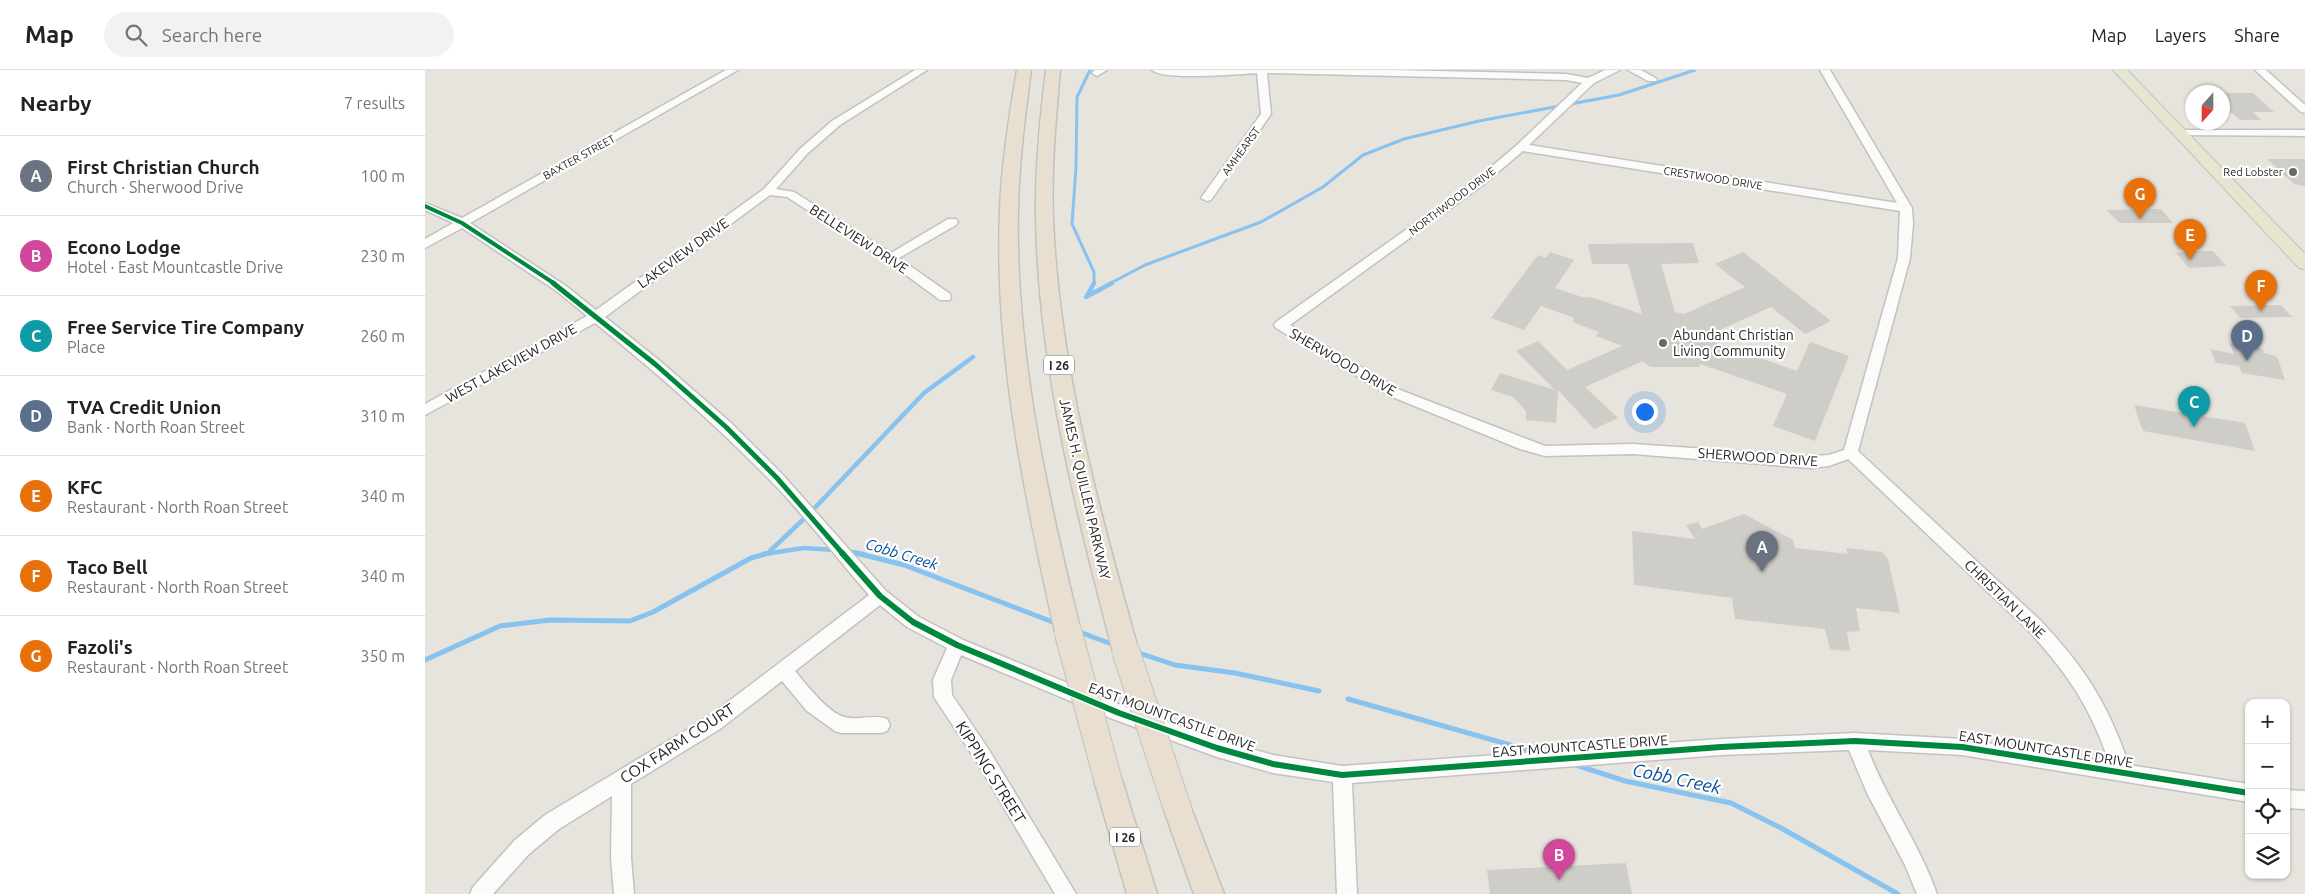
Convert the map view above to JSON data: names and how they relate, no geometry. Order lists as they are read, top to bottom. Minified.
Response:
{"streets":{"highway":["I 26","JAMES H. QUILLEN PARKWAY"],"street":["AMHEARST","BAXTER STREET","CRESTWOOD DRIVE","NORTHWOOD DRIVE","BELLEVIEW DRIVE","LAKEVIEW DRIVE","SHERWOOD DRIVE","WEST LAKEVIEW DRIVE","CHRISTIAN LANE","EAST MOUNTCASTLE DRIVE","COX FARM COURT","KIPPING STREET"]},"crossings":[["BAXTER STREET","EAST MOUNTCASTLE DRIVE"],["CRESTWOOD DRIVE","NORTHWOOD DRIVE"],["NORTHWOOD DRIVE","SHERWOOD DRIVE"],["BELLEVIEW DRIVE","LAKEVIEW DRIVE"],["LAKEVIEW DRIVE","WEST LAKEVIEW DRIVE"],["LAKEVIEW DRIVE","EAST MOUNTCASTLE DRIVE"],["SHERWOOD DRIVE","CHRISTIAN LANE"],["WEST LAKEVIEW DRIVE","EAST MOUNTCASTLE DRIVE"],["CHRISTIAN LANE","EAST MOUNTCASTLE DRIVE"],["EAST MOUNTCASTLE DRIVE","COX FARM COURT"],["EAST MOUNTCASTLE DRIVE","KIPPING STREET"]],"water":["Cobb Creek"],"places":["Red Lobster","Abundant Christian Living Community"],"north":"bottom","page":{"header":"Map","search":"Search here","nav":["Map","Layers","Share"],"heading":["Nearby","7 results"],"list":[{"mark":"A","name":"First Christian Church","note":"Church · Sherwood Drive","value":"100 m"},{"mark":"B","name":"Econo Lodge","note":"Hotel · East Mountcastle Drive","value":"230 m"},{"mark":"C","name":"Free Service Tire Company","note":"Place","value":"260 m"},{"mark":"D","name":"TVA Credit Union","note":"Bank · North Roan Street","value":"310 m"},{"mark":"E","name":"KFC","note":"Restaurant · North Roan Street","value":"340 m"},{"mark":"F","name":"Taco Bell","note":"Restaurant · North Roan Street","value":"340 m"},{"mark":"G","name":"Fazoli's","note":"Restaurant · North Roan Street","value":"350 m"}],"pins":["G","E","F","D","C","A","B"],"map_buttons":["+","−"]}}
